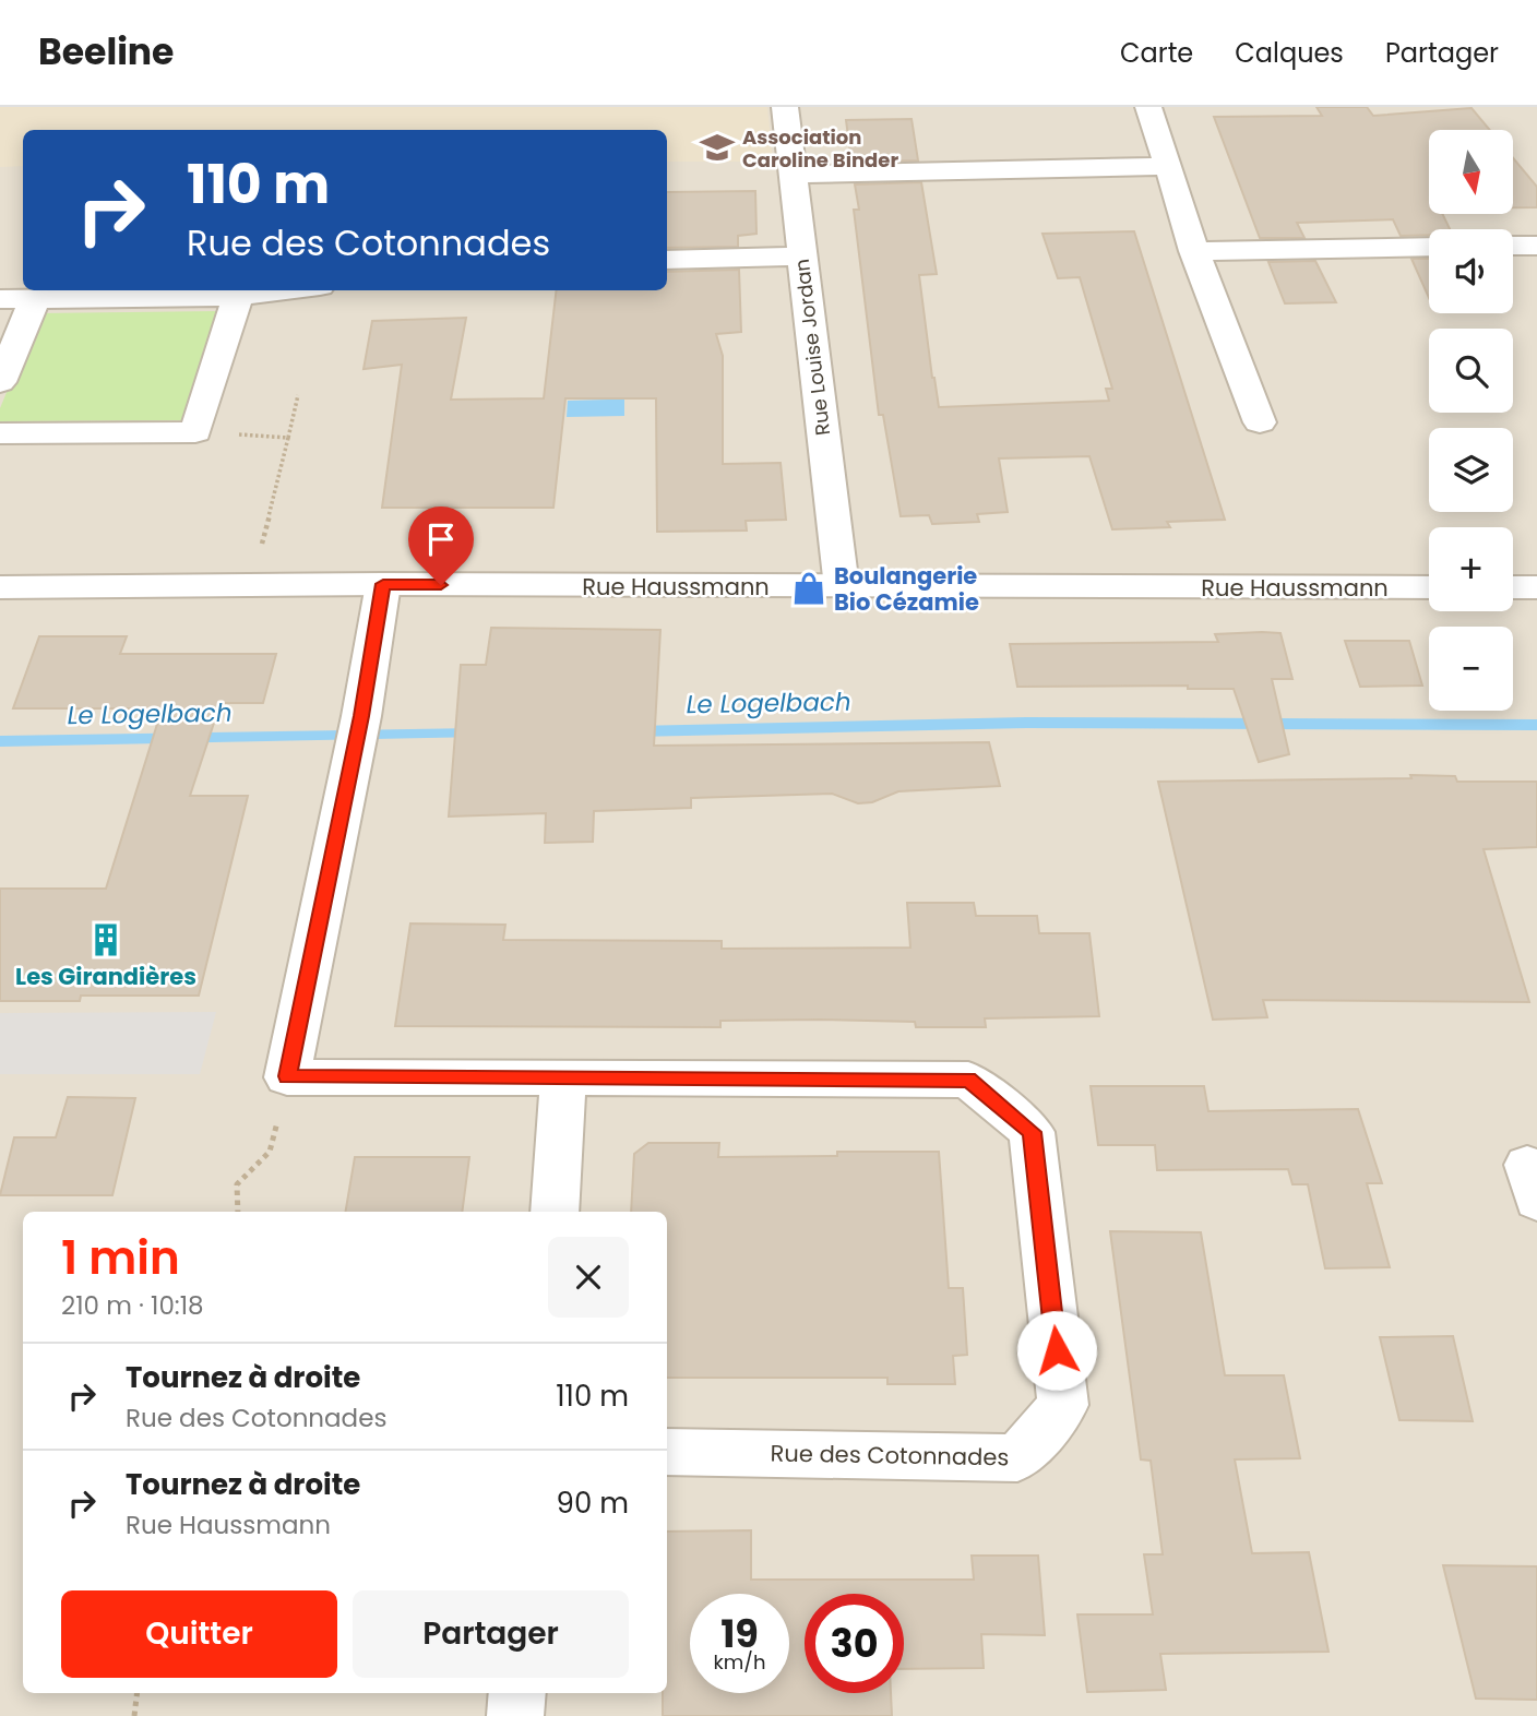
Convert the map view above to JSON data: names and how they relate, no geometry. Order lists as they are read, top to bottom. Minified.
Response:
{"streets":{"street":["Rue Louise Jordan","Rue Haussmann","Rue des Cotonnades"]},"crossings":[["Rue Louise Jordan","Rue Haussmann"]],"water":["Le Logelbach"],"places":{"school or university":["Association Caroline Binder"],"shop":["Boulangerie Bio Cézamie"],"building":["Les Girandières"]},"north":"bottom","page":{"header":"Beeline","nav":["Carte","Calques","Partager"],"map_buttons":["+","−"],"turn":["110 m","Rue des Cotonnades"],"heading":["1 min","210 m · 10:18"],"list":[{"name":"Tournez à droite","note":"Rue des Cotonnades","value":"110 m"},{"name":"Tournez à droite","note":"Rue Haussmann","value":"90 m"}],"buttons":["Quitter","Partager"],"speed":"19 km/h","limit":"30"}}
